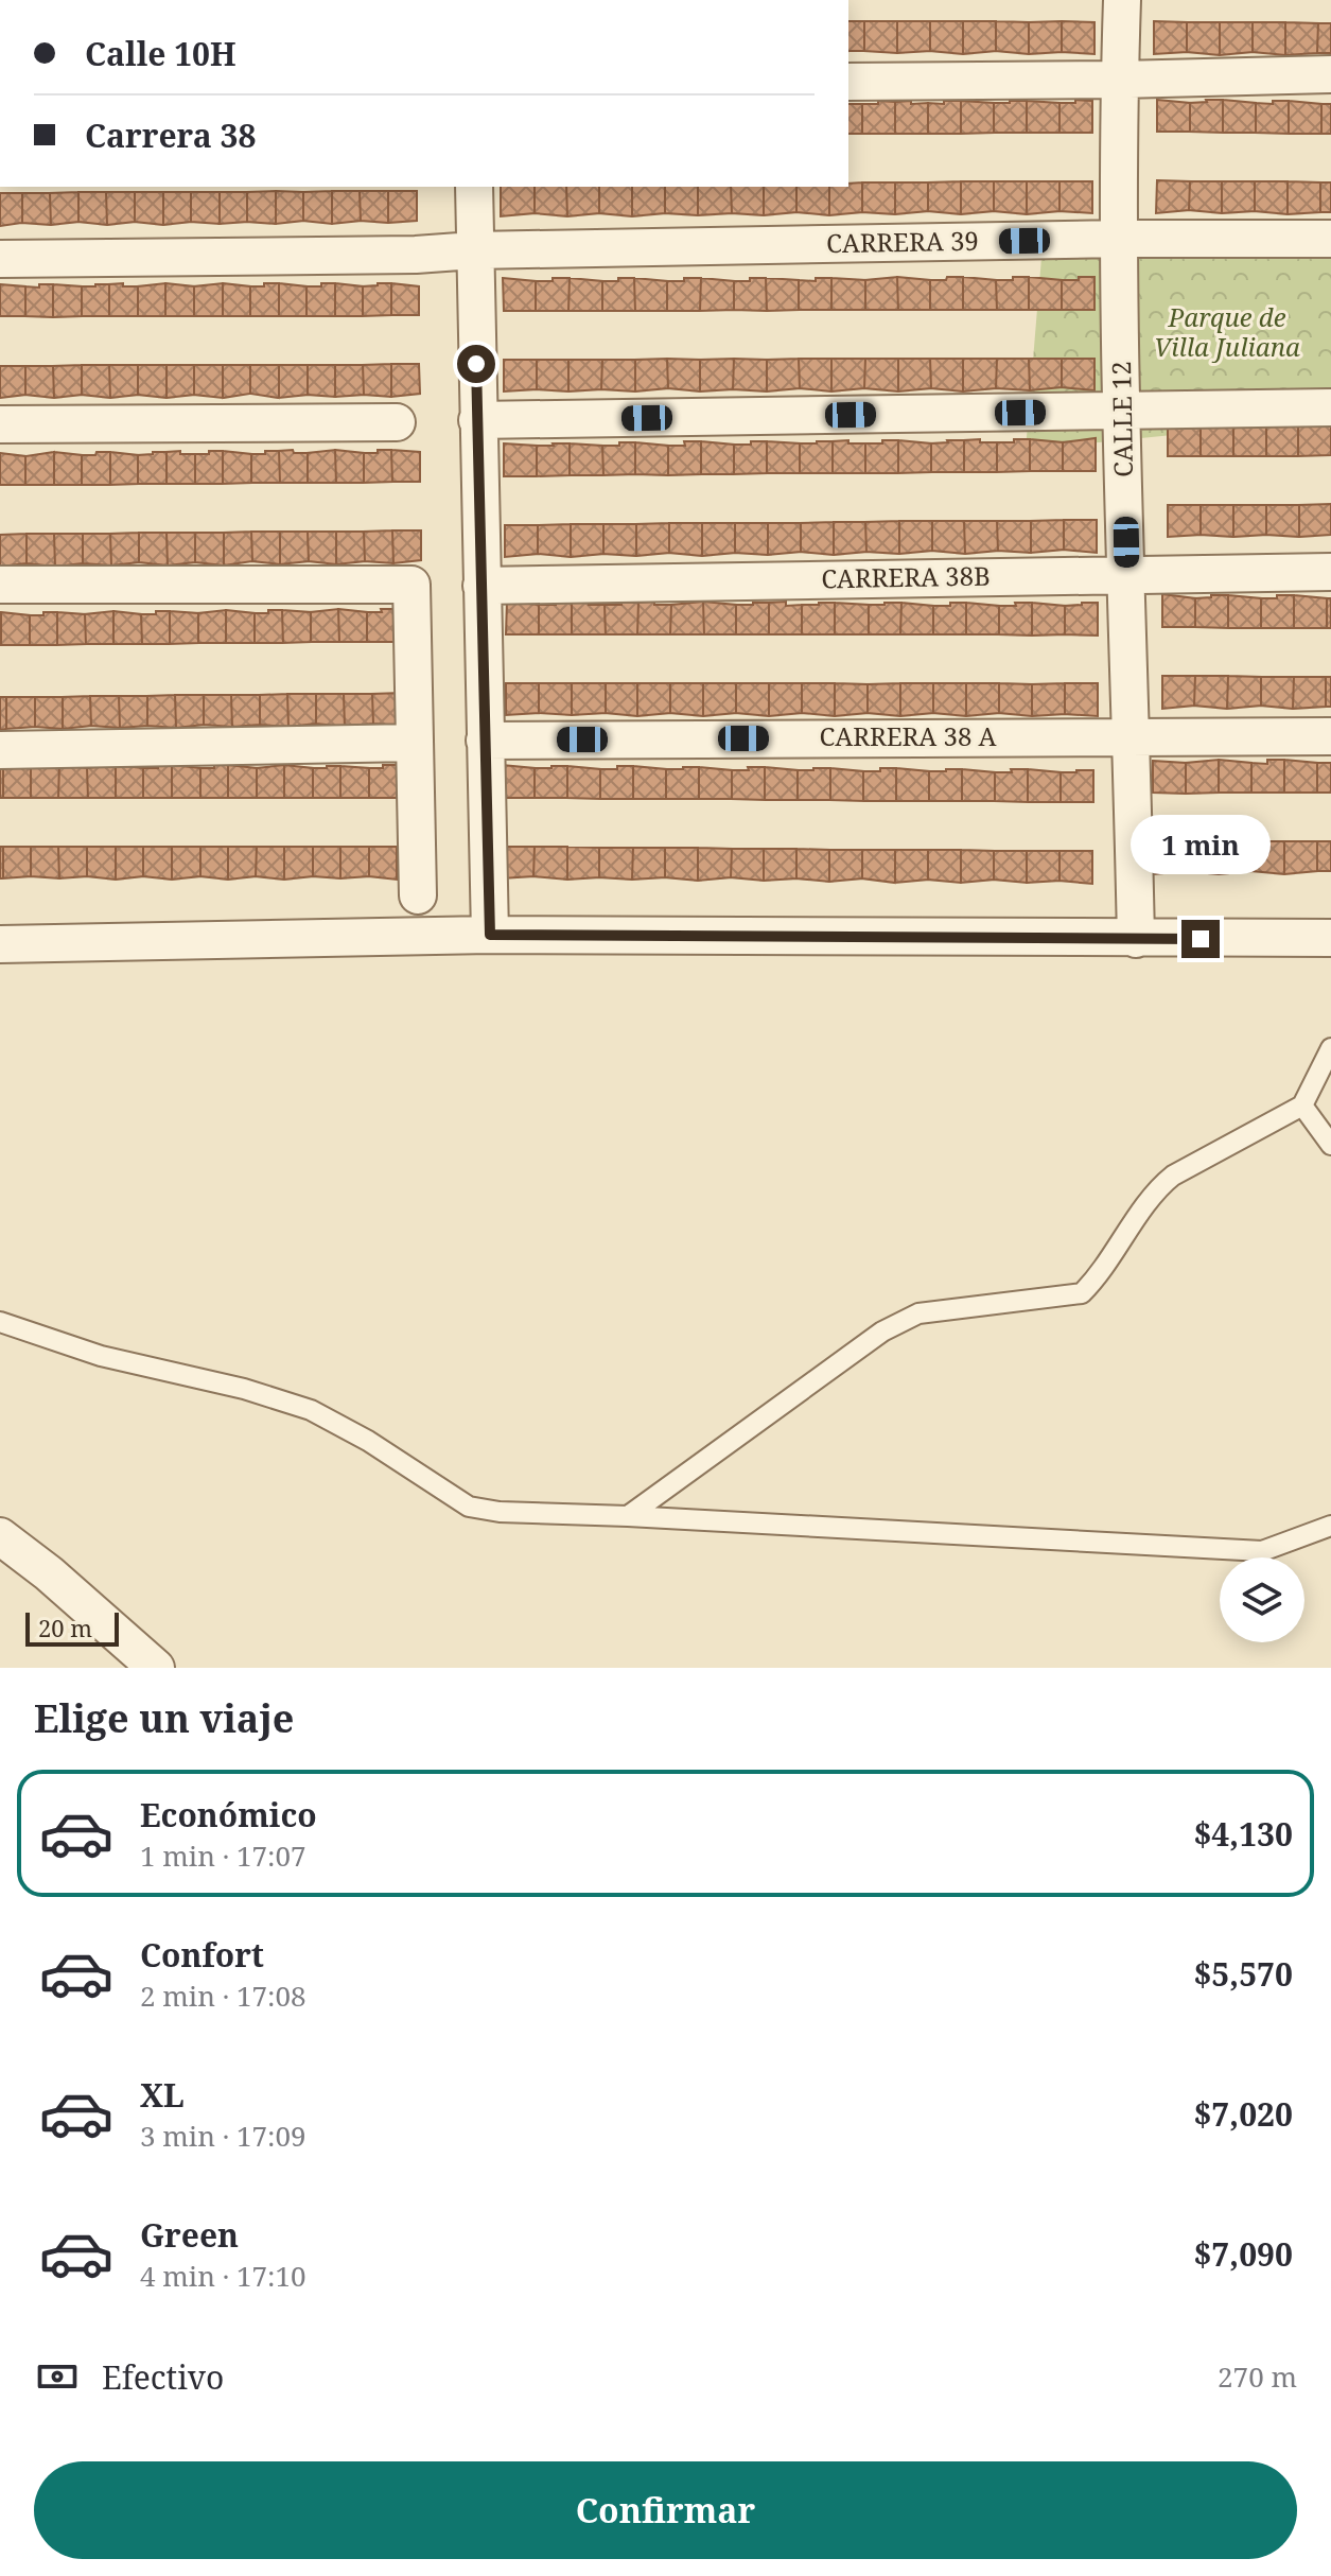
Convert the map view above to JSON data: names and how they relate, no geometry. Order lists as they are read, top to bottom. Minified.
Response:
{"streets":{"street":["CARRERA 39","CALLE 12","CARRERA 38B","CARRERA 38 A"]},"crossings":[["CARRERA 39","CALLE 12"],["CALLE 12","CARRERA 38B"],["CALLE 12","CARRERA 38 A"]],"parks":["Parque de Villa Juliana"],"scale_bar":"20 m","page":{"banner":["Calle 10H","Carrera 38"],"bubble":"1 min","scale":"20 m","heading":"Elige un viaje","list":[{"name":"Económico","note":"1 min · 17:07","value":"$4,130"},{"name":"Confort","note":"2 min · 17:08","value":"$5,570"},{"name":"XL","note":"3 min · 17:09","value":"$7,020"},{"name":"Green","note":"4 min · 17:10","value":"$7,090"}],"pay":["Efectivo","270 m"],"buttons":"Confirmar"}}
